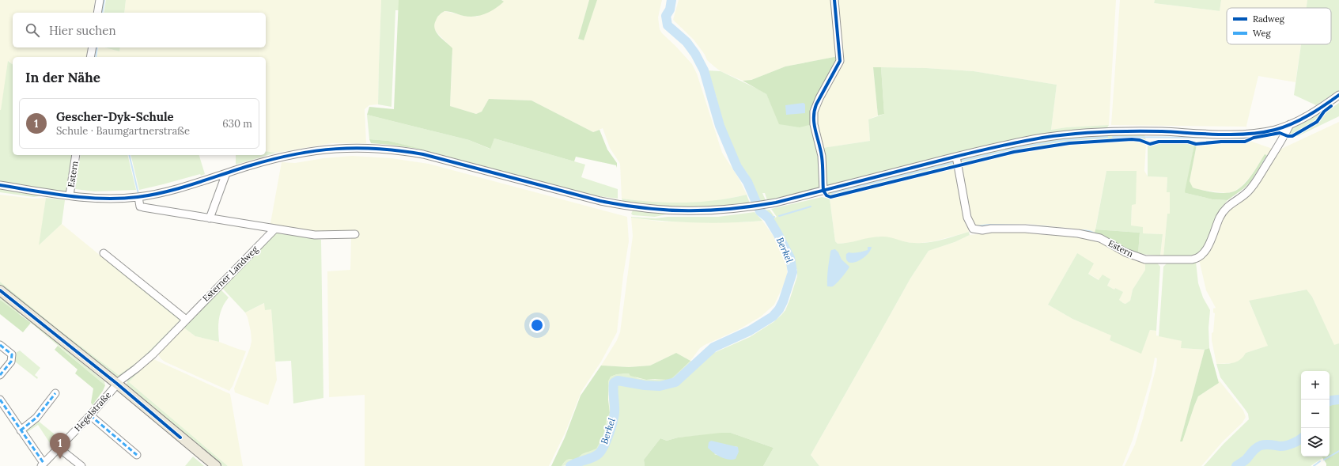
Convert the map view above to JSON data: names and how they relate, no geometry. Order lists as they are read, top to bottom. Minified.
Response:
{"streets":{"street":["Estern","Esterner Landweg","Hegelstraße"]},"crossings":[["Esterner Landweg","Hegelstraße"]],"water":["Berkel"],"legend":["Radweg","Weg"],"page":{"search":"Hier suchen","heading":"In der Nähe","list":[{"mark":"1","name":"Gescher-Dyk-Schule","note":"Schule · Baumgartnerstraße","value":"630 m"}],"map_buttons":["+","−"],"pins":"1"}}
